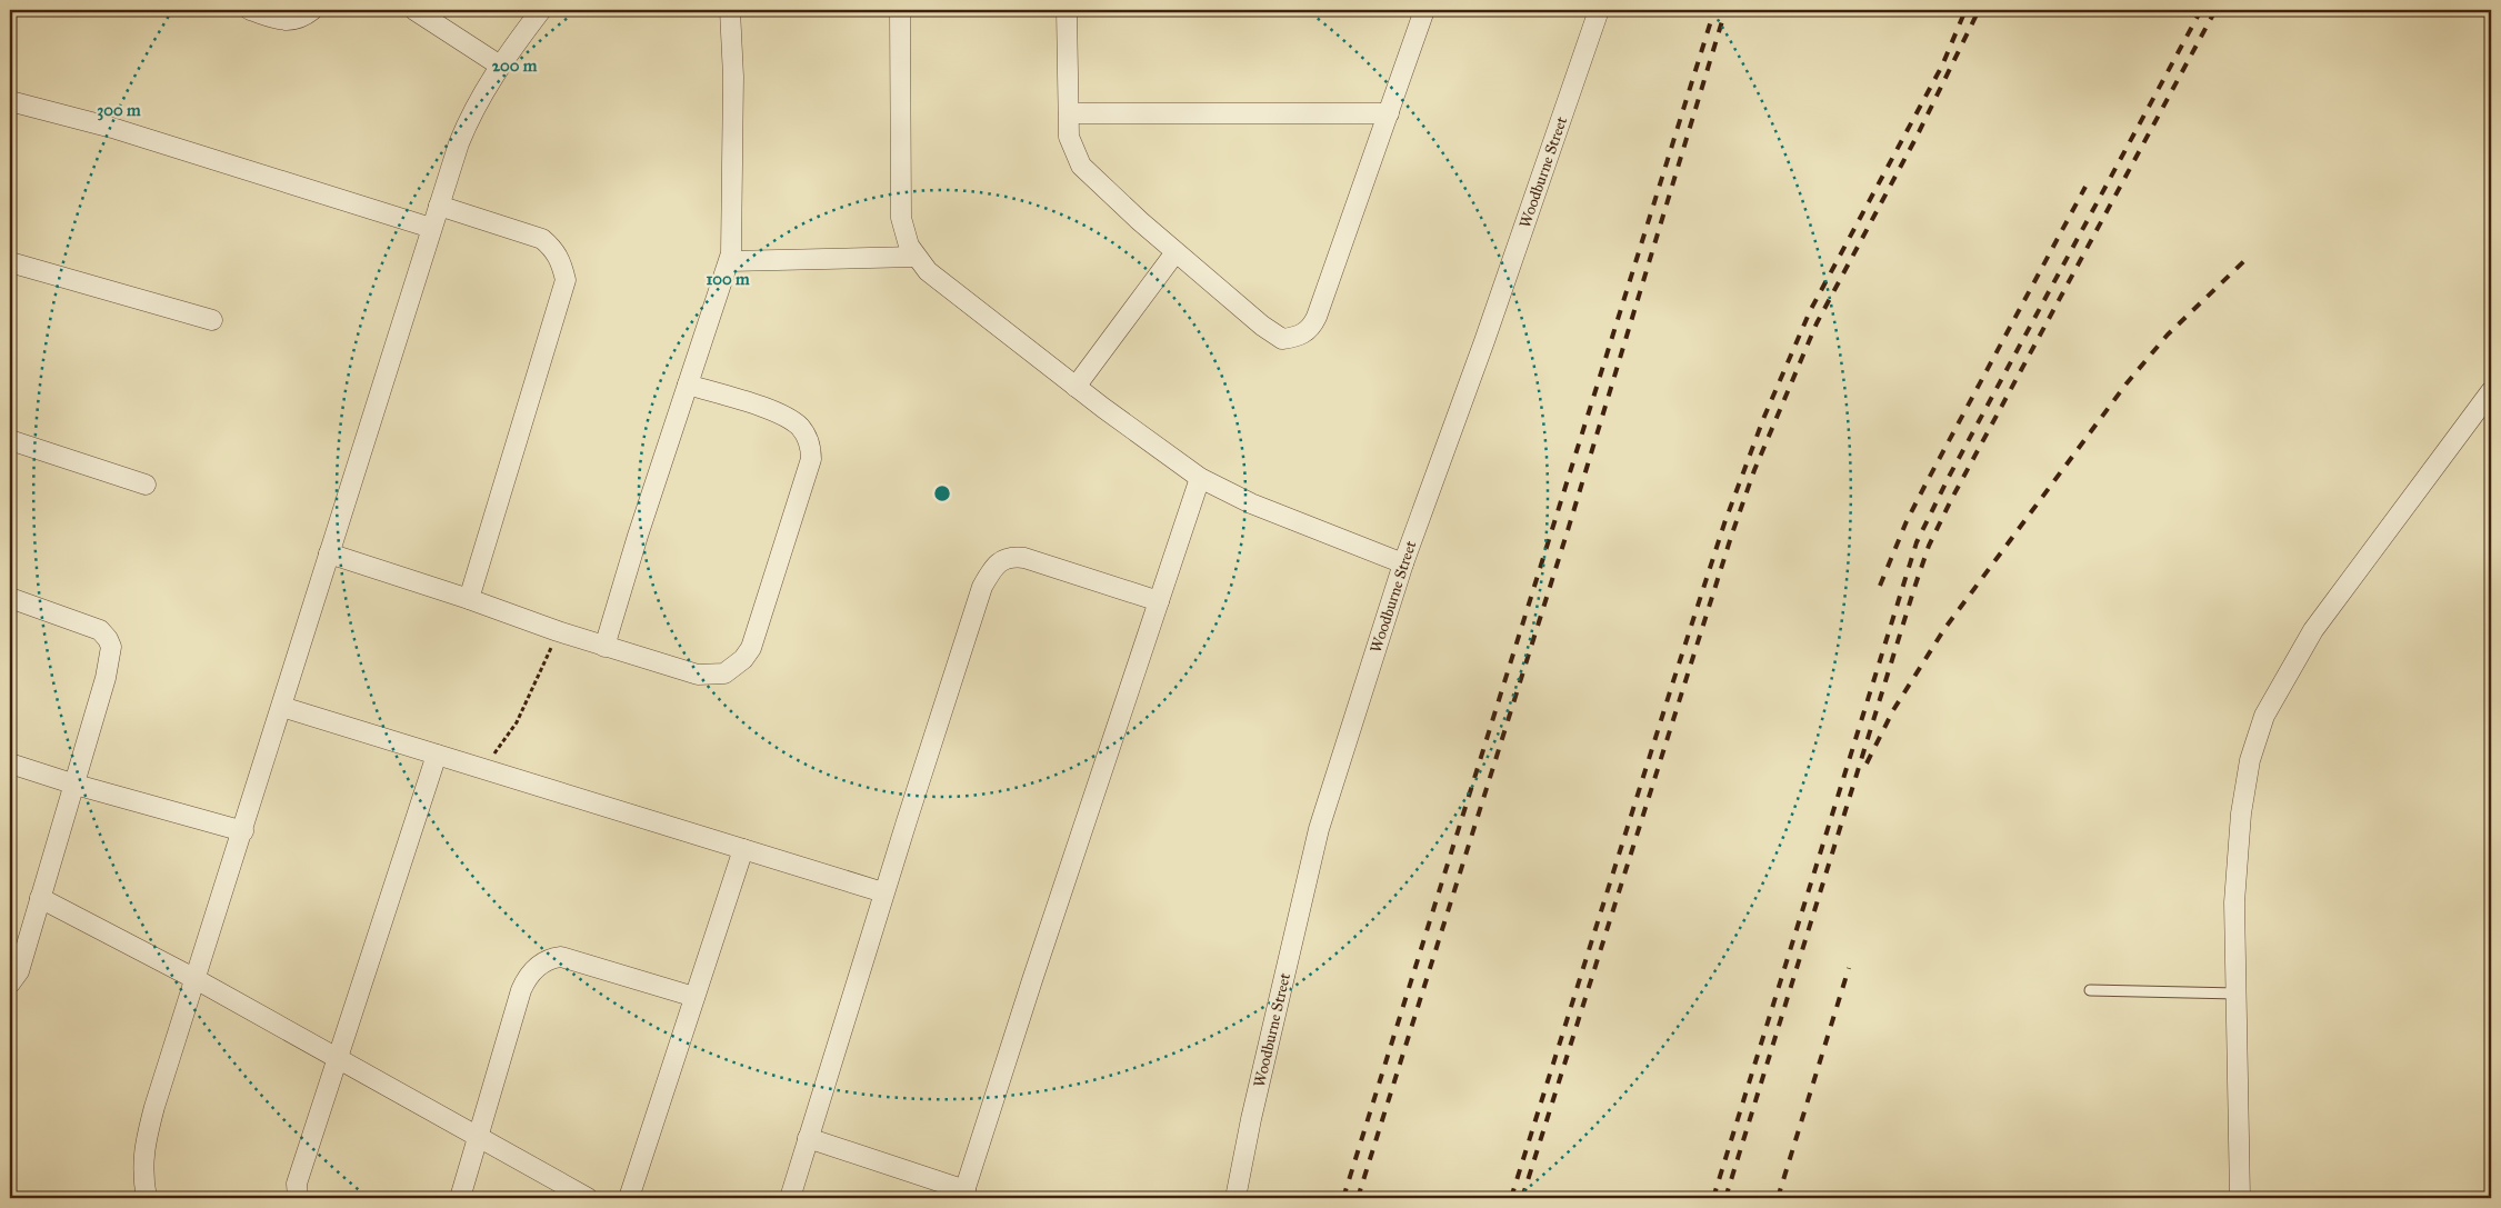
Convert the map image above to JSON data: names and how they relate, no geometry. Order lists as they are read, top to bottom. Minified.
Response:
{"streets":{"street":["Woodburne Street"]},"rings":["200 m","300 m","100 m"]}
